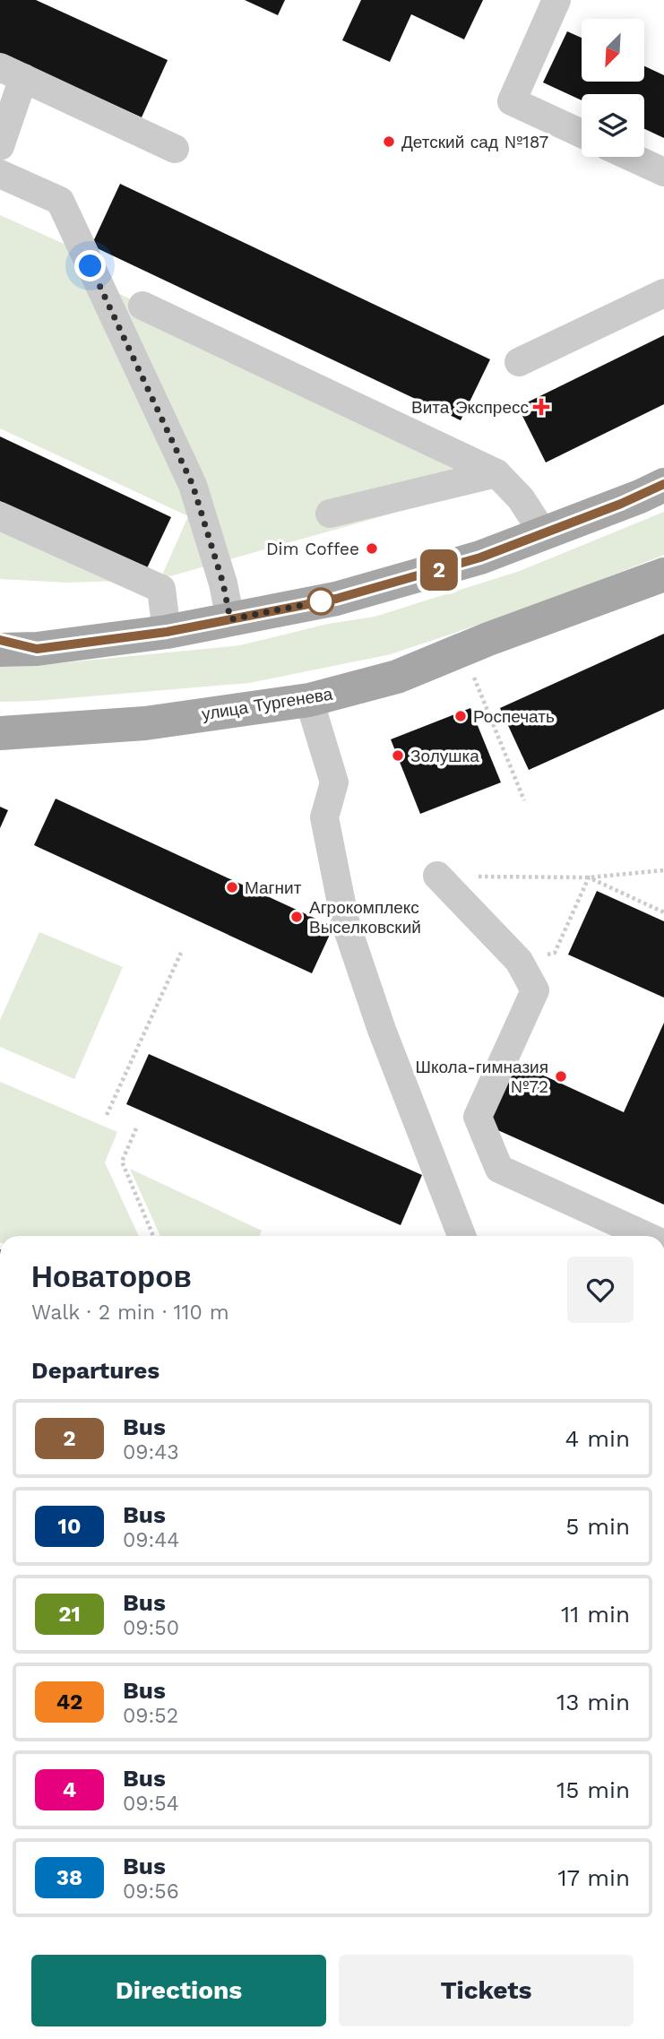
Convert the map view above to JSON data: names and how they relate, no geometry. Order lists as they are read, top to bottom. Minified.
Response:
{"streets":{"main road":["улица Тургенева"]},"places":{"other":["Детский сад №187","Dim Coffee","Роспечать","Золушка","Магнит","Агрокомплекс Выселковский","Школа-гимназия №72"],"health":["Вита Экспресс"]},"lines":["bus line 2"],"north":"bottom left","page":{"on_map":"2","heading":[["Новаторов","Walk · 2 min · 110 m"],"Departures"],"list":[{"mark":"2","name":"Bus","note":"09:43","value":"4 min"},{"mark":"10","name":"Bus","note":"09:44","value":"5 min"},{"mark":"21","name":"Bus","note":"09:50","value":"11 min"},{"mark":"42","name":"Bus","note":"09:52","value":"13 min"},{"mark":"4","name":"Bus","note":"09:54","value":"15 min"},{"mark":"38","name":"Bus","note":"09:56","value":"17 min"}],"buttons":["Directions","Tickets"]}}
